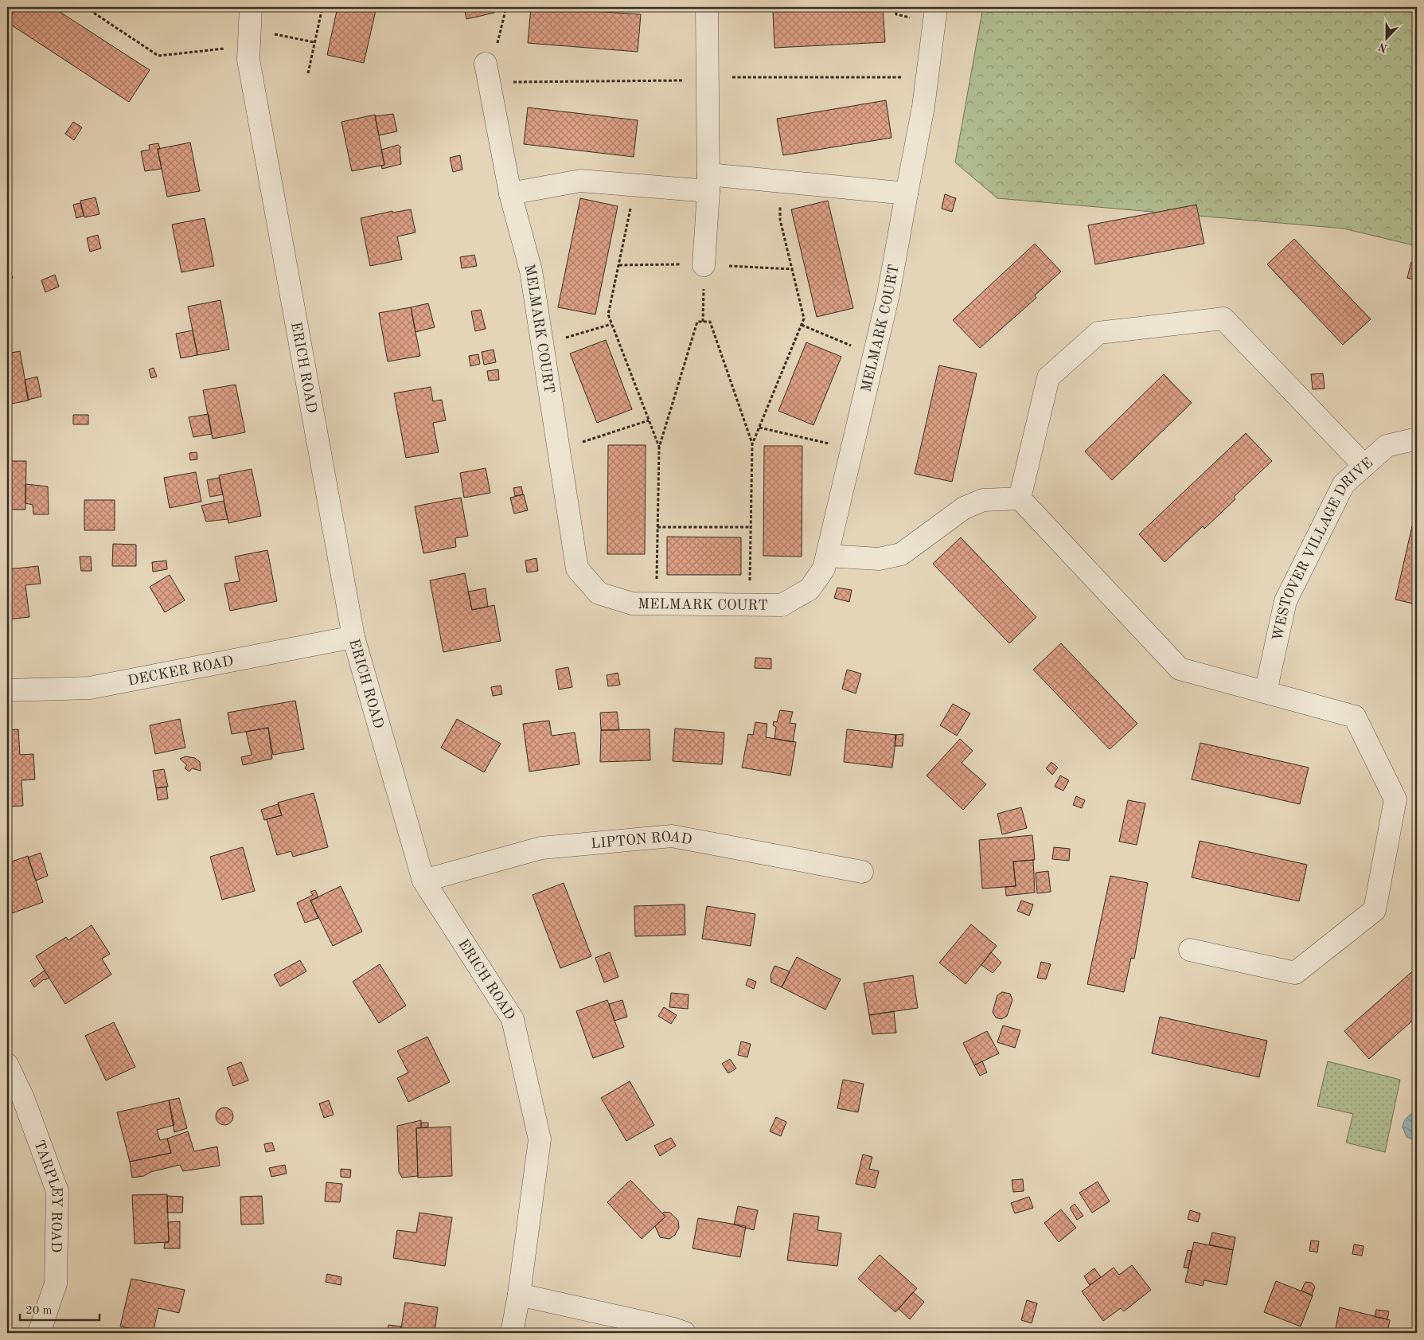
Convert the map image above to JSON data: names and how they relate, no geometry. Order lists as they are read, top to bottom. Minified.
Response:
{"streets":{"street":["MELMARK COURT","ERICH ROAD","WESTOVER VILLAGE DRIVE","DECKER ROAD","LIPTON ROAD","TARPLEY ROAD"]},"crossings":[["ERICH ROAD","DECKER ROAD"],["ERICH ROAD","LIPTON ROAD"]],"scale_bar":"20 m","north":"bottom"}
